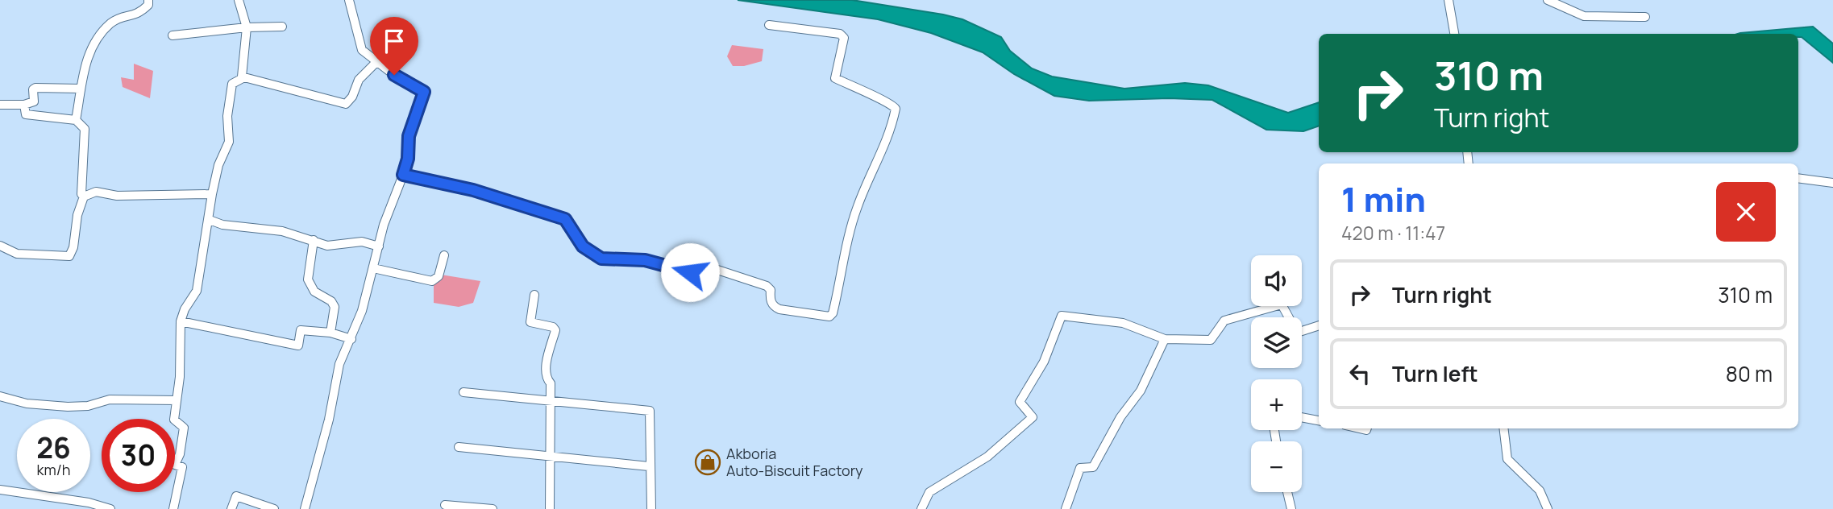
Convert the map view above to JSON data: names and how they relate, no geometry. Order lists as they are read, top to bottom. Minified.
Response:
{"places":{"shop":["Akboria Auto-Biscuit Factory"]},"page":{"turn":["310 m","Turn right"],"heading":["1 min","420 m · 11:47"],"map_buttons":["+","−"],"list":[{"name":"Turn right","value":"310 m"},{"name":"Turn left","value":"80 m"}],"speed":"26 km/h","limit":"30"}}
